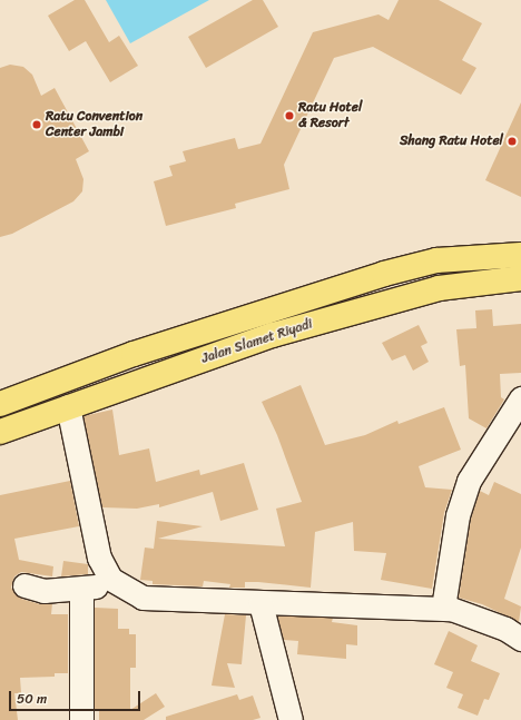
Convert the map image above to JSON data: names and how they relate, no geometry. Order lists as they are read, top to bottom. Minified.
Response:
{"streets":{"main road":["Jalan Slamet Riyadi"]},"places":["Ratu Hotel & Resort","Ratu Convention Center Jambi","Shang Ratu Hotel"],"scale_bar":"50 m"}
